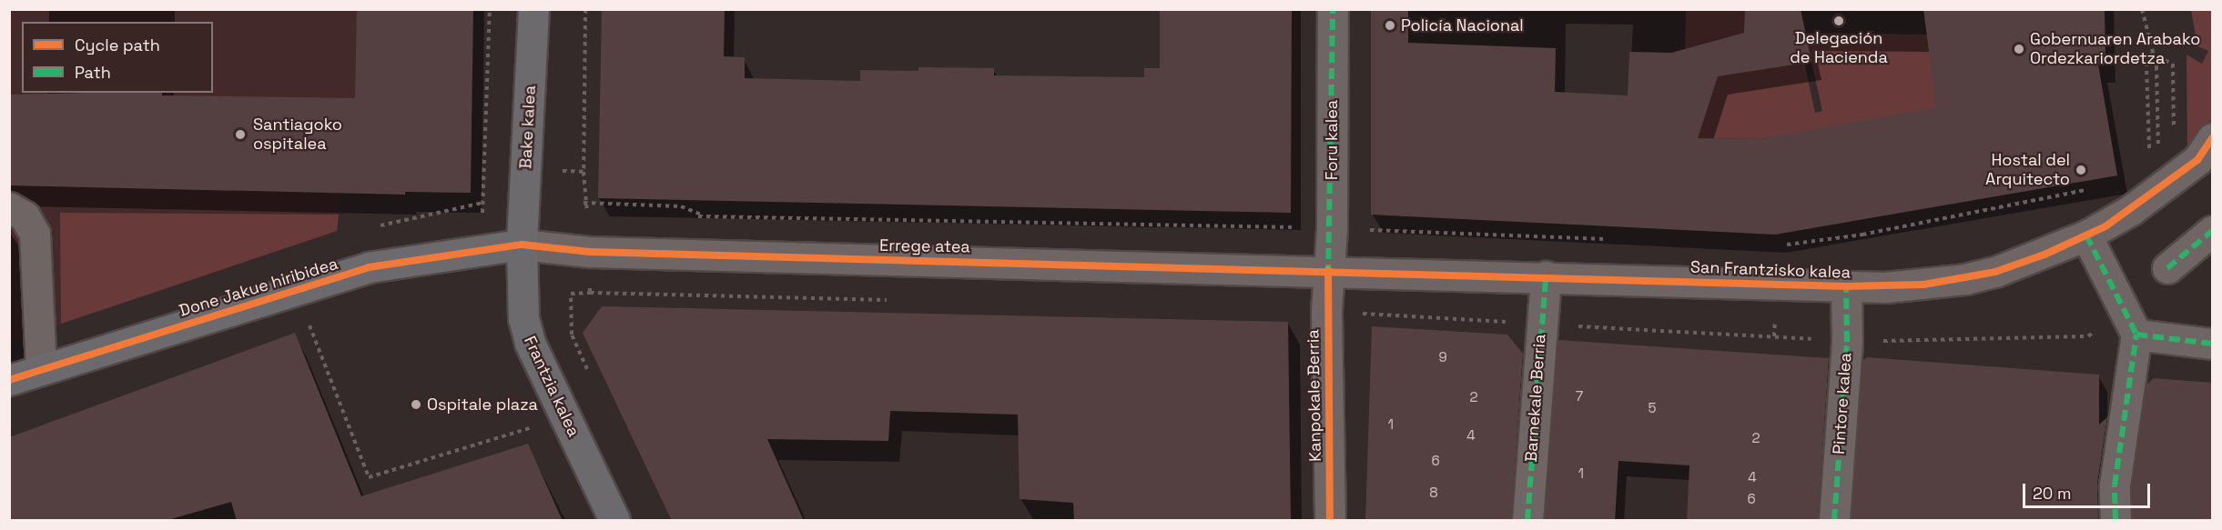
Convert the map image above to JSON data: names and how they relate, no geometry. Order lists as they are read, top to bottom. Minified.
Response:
{"streets":{"main road":["Bake kalea","Done Jakue hiribidea","Frantzia kalea"],"street":["Foru kalea","Errege atea","San Frantzisko kalea","Kanpokale Berria","Barnekale Berria","Pintore kalea"]},"crossings":[["Bake kalea","Errege atea"],["Bake kalea","Done Jakue hiribidea"],["Bake kalea","Frantzia kalea"],["Foru kalea","Errege atea"],["Foru kalea","San Frantzisko kalea"],["Foru kalea","Kanpokale Berria"],["Errege atea","San Frantzisko kalea"],["Errege atea","Done Jakue hiribidea"],["Errege atea","Frantzia kalea"],["Errege atea","Kanpokale Berria"],["San Frantzisko kalea","Kanpokale Berria"],["San Frantzisko kalea","Barnekale Berria"],["San Frantzisko kalea","Pintore kalea"],["Done Jakue hiribidea","Frantzia kalea"]],"places":["Delegación de Hacienda","Policía Nacional","Gobernuaren Arabako Ordezkariordetza","Santiagoko ospitalea","Hostal del Arquitecto","Ospitale plaza"],"house_numbers":["9","7","2","5","1","4","2","6","1","4","8","6"],"legend":["Cycle path","Path"],"scale_bar":"20 m"}
